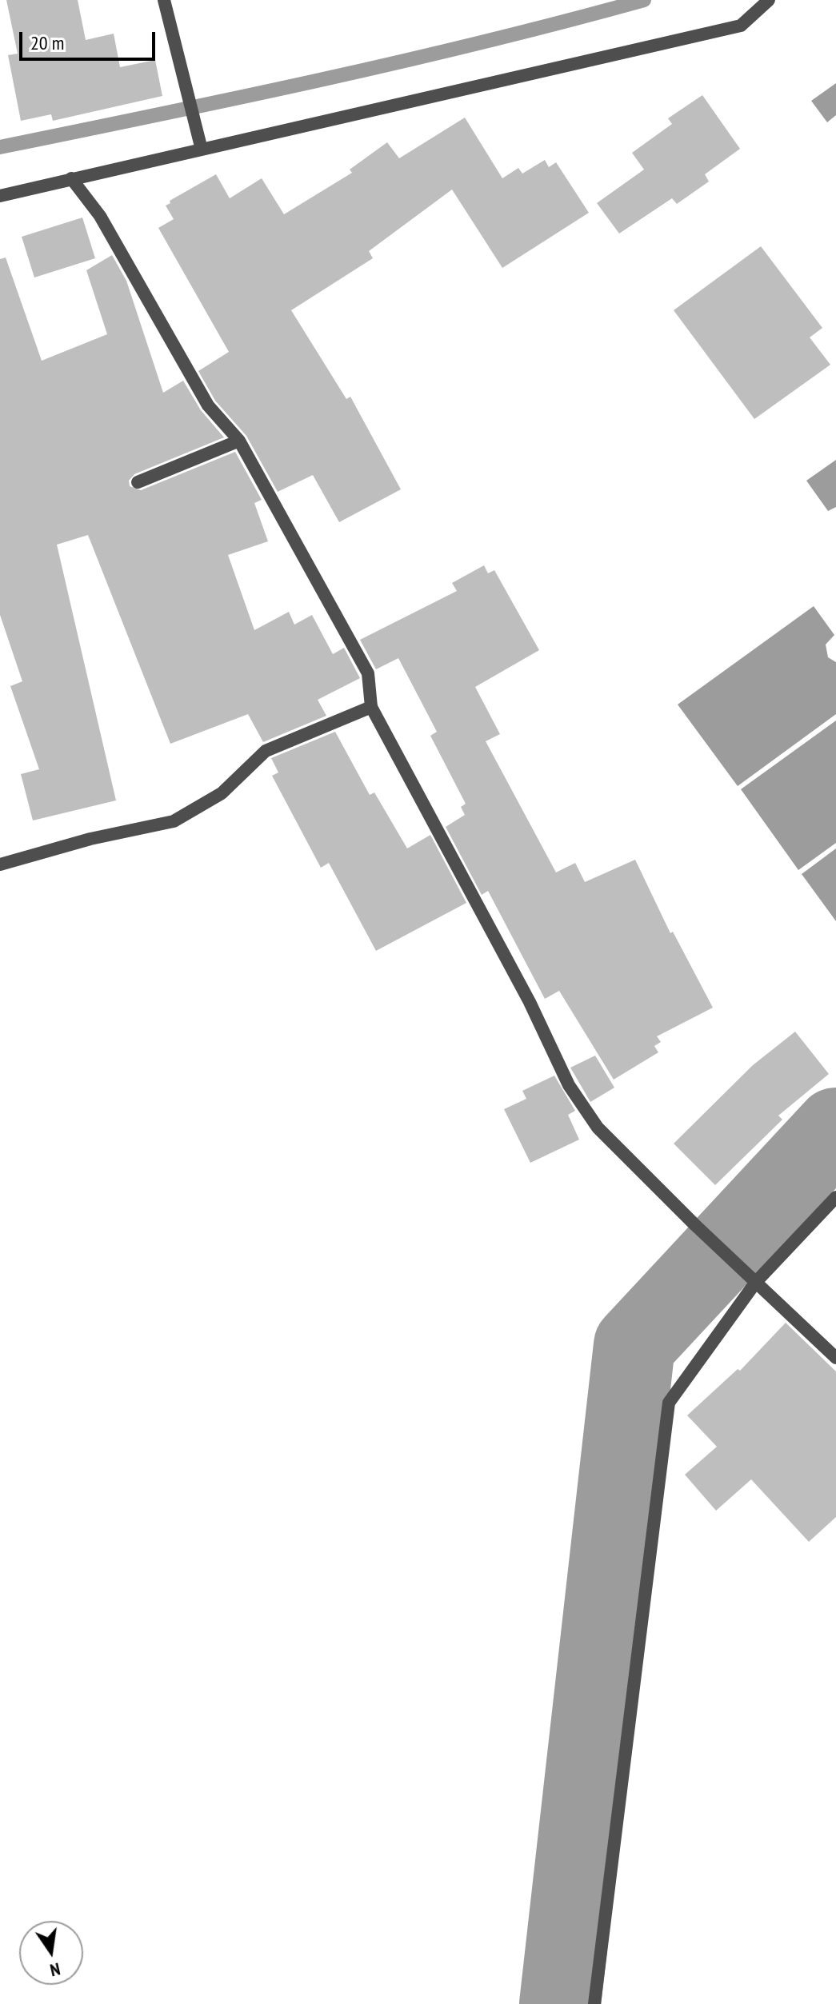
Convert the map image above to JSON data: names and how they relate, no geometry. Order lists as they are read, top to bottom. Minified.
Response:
{"scale_bar":"20 m","north":"bottom"}
